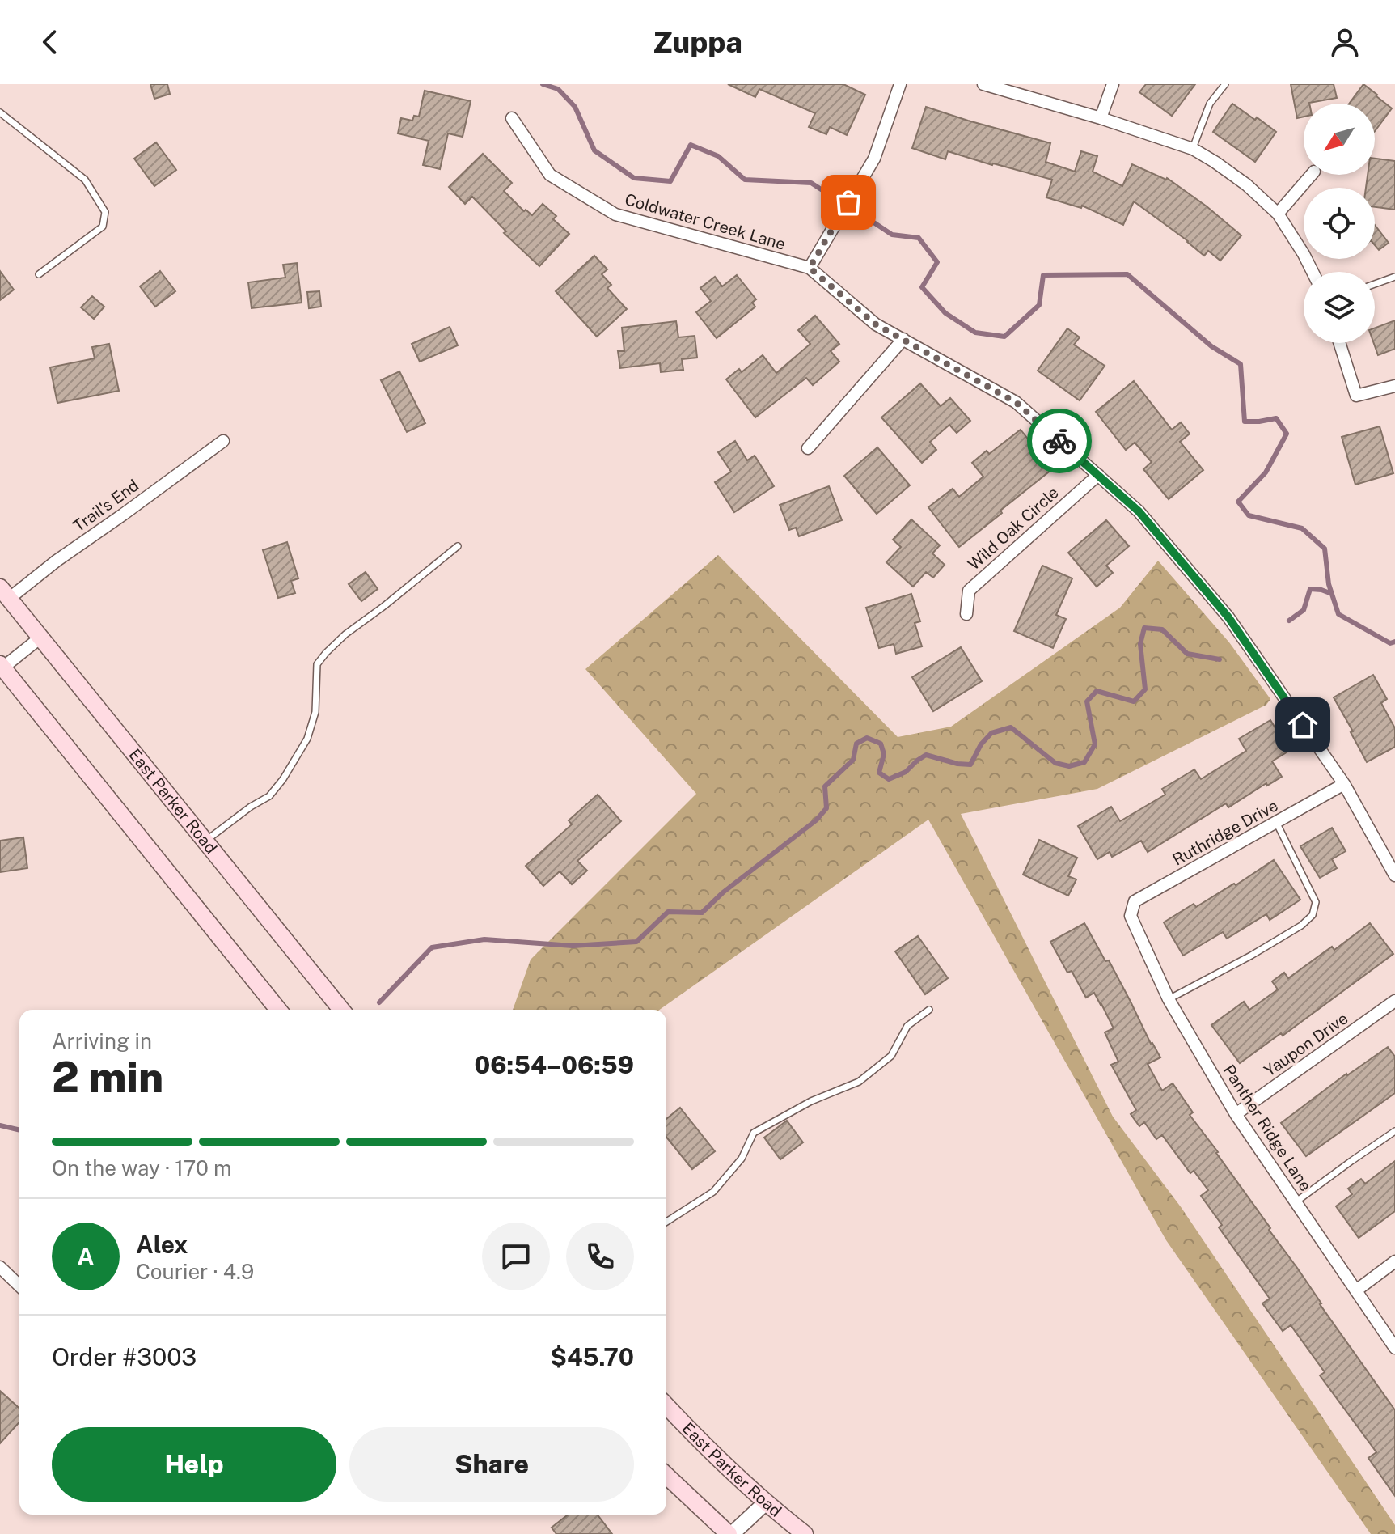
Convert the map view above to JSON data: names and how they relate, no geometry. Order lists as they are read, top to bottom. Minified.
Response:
{"streets":{"main road":["East Parker Road"],"street":["Coldwater Creek Lane","Trail's End","Wild Oak Circle","Ruthridge Drive","Yaupon Drive","Panther Ridge Lane"]},"crossings":[["Coldwater Creek Lane","Wild Oak Circle"],["Coldwater Creek Lane","Ruthridge Drive"],["Trail's End","East Parker Road"],["Ruthridge Drive","Panther Ridge Lane"],["Yaupon Drive","Panther Ridge Lane"]],"north":"bottom left","page":{"header":"Zuppa","heading":["2 min","Arriving in","06:54–06:59"],"panel":["Alex","Courier · 4.9","Order #3003","$45.70"],"bar":"On the way · 170 m","round":"A","buttons":["Help","Share"]}}
